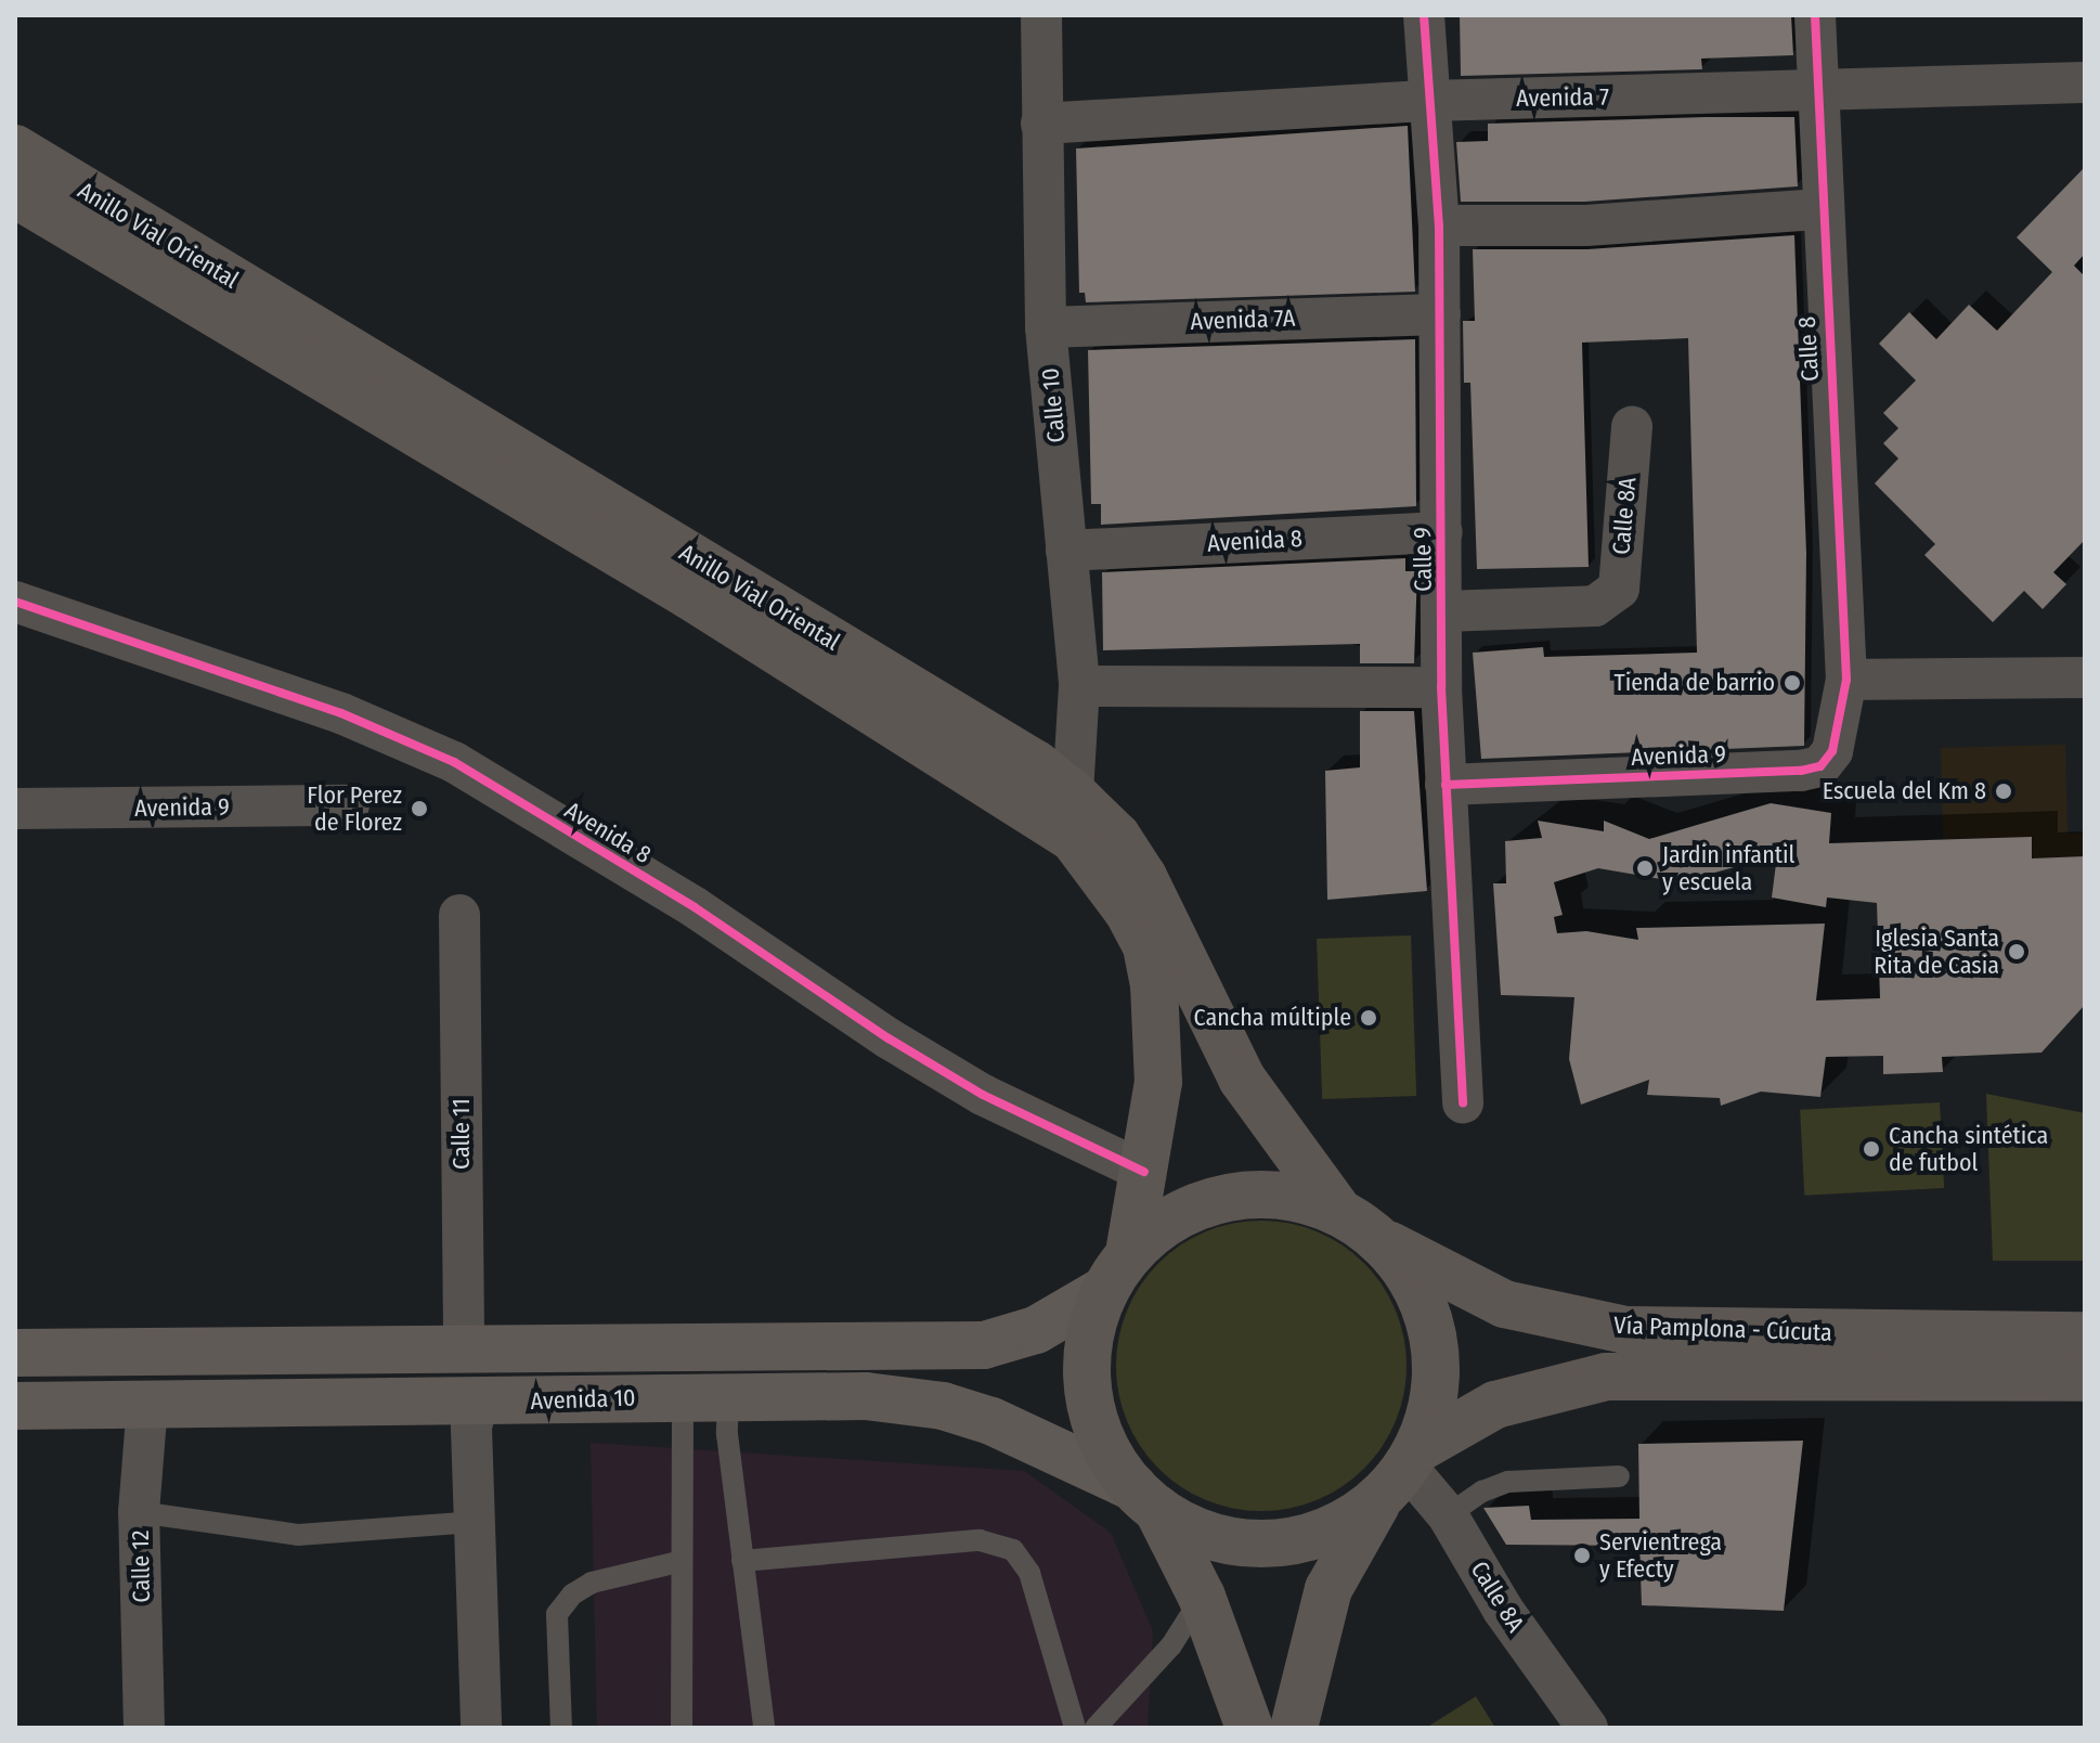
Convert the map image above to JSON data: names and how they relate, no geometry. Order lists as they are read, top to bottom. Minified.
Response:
{"streets":{"highway":["Anillo Vial Oriental","Vía Pamplona - Cúcuta"],"main road":["Avenida 10"],"street":["Avenida 7","Avenida 7A","Calle 8","Calle 10","Calle 8A","Avenida 8","Calle 9","Avenida 9","Calle 11","Calle 12"]},"crossings":[["Avenida 7","Calle 8"],["Avenida 7","Calle 10"],["Avenida 7","Calle 9"],["Anillo Vial Oriental","Calle 10"],["Anillo Vial Oriental","Avenida 8"],["Anillo Vial Oriental","Vía Pamplona - Cúcuta"],["Anillo Vial Oriental","Avenida 10"],["Avenida 7A","Calle 10"],["Avenida 7A","Calle 9"],["Calle 8","Avenida 9"],["Calle 10","Avenida 8"],["Calle 8A","Calle 9"],["Calle 8A","Vía Pamplona - Cúcuta"],["Avenida 8","Calle 9"],["Calle 9","Avenida 9"],["Calle 11","Avenida 10"],["Vía Pamplona - Cúcuta","Avenida 10"],["Avenida 10","Calle 12"]],"places":["Tienda de barrio","Escuela del Km 8","Flor Perez de Florez","Jardin infantil y escuela","Iglesia Santa Rita de Casia","Cancha múltiple","Cancha sintética de futbol","Servientrega y Efecty"]}
